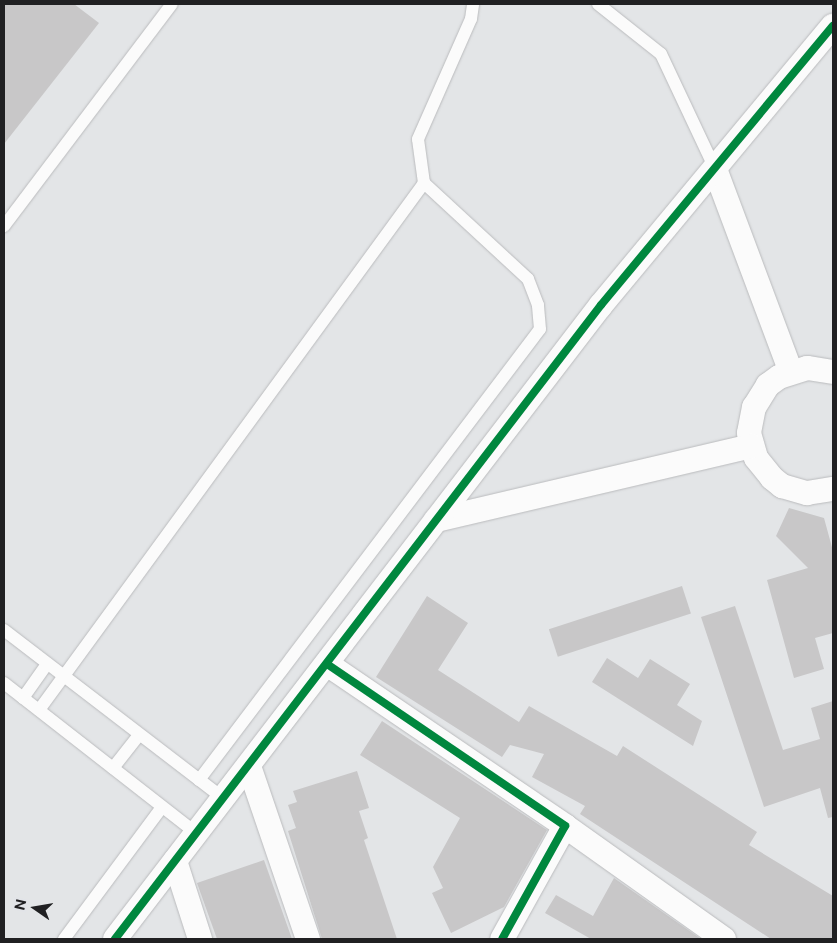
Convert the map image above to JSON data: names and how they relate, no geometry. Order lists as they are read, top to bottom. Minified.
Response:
{"north":"left"}
